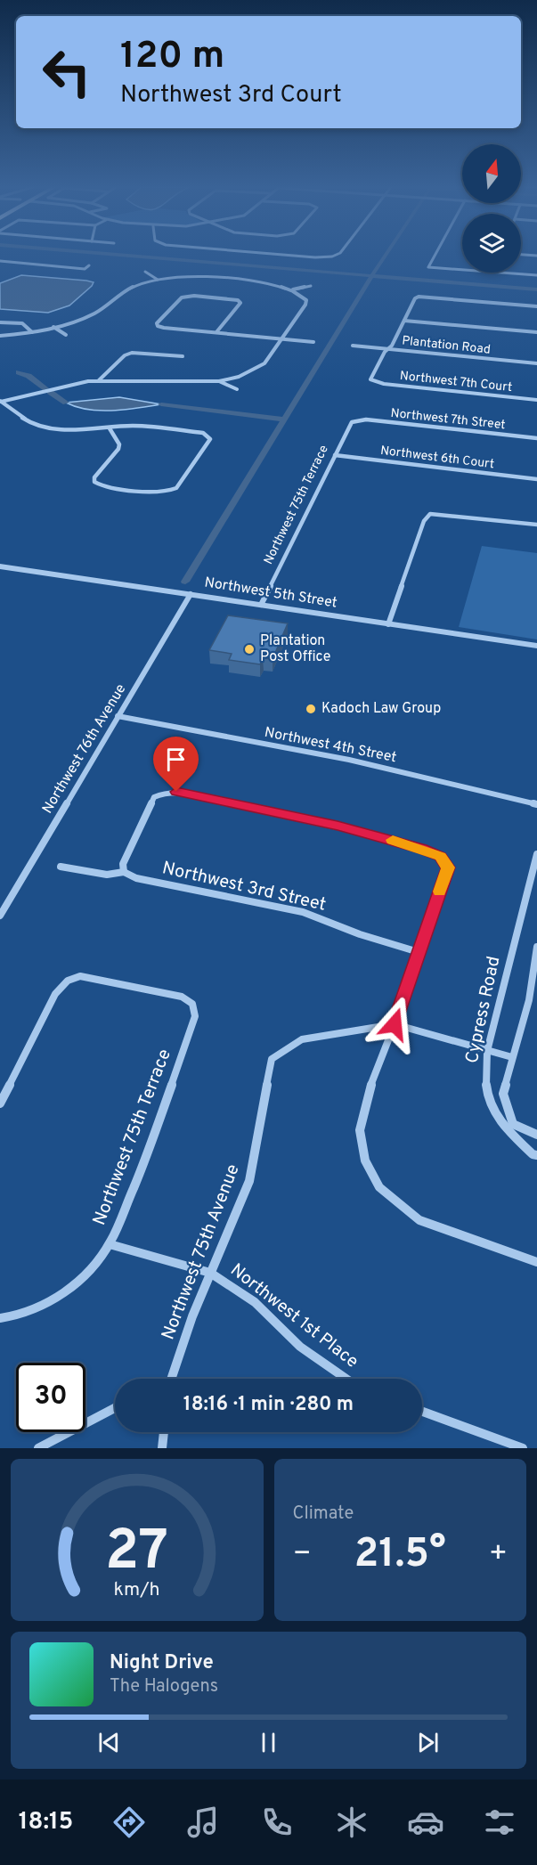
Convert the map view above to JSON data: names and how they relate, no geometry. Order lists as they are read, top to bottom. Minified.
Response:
{"streets":{"street":["Plantation Road","Northwest 7th Court","Northwest 7th Street","Northwest 6th Court","Northwest 75th Terrace","Northwest 5th Street","Northwest 4th Street","Northwest 76th Avenue","Northwest 3rd Street","Cypress Road","Northwest 75th Avenue","Northwest 1st Place"]},"crossings":[["Plantation Road","Northwest 7th Court"],["Northwest 7th Street","Northwest 75th Terrace"],["Northwest 6th Court","Northwest 75th Terrace"],["Northwest 75th Terrace","Northwest 5th Street"],["Northwest 75th Terrace","Northwest 1st Place"],["Northwest 5th Street","Northwest 76th Avenue"],["Northwest 4th Street","Northwest 76th Avenue"],["Cypress Road","Northwest 75th Avenue"],["Northwest 75th Avenue","Northwest 1st Place"]],"places":["Plantation Post Office","Kadoch Law Group"],"north":"top","page":{"turn":["120 m","Northwest 3rd Court"],"limit":"30","trip":"18:16 · 1 min · 280 m","tile":"Climate","heat":["−","21.5°","+"],"song":["Night Drive","The Halogens"],"tabs":"18:15","gauge":["27","km/h"]}}
